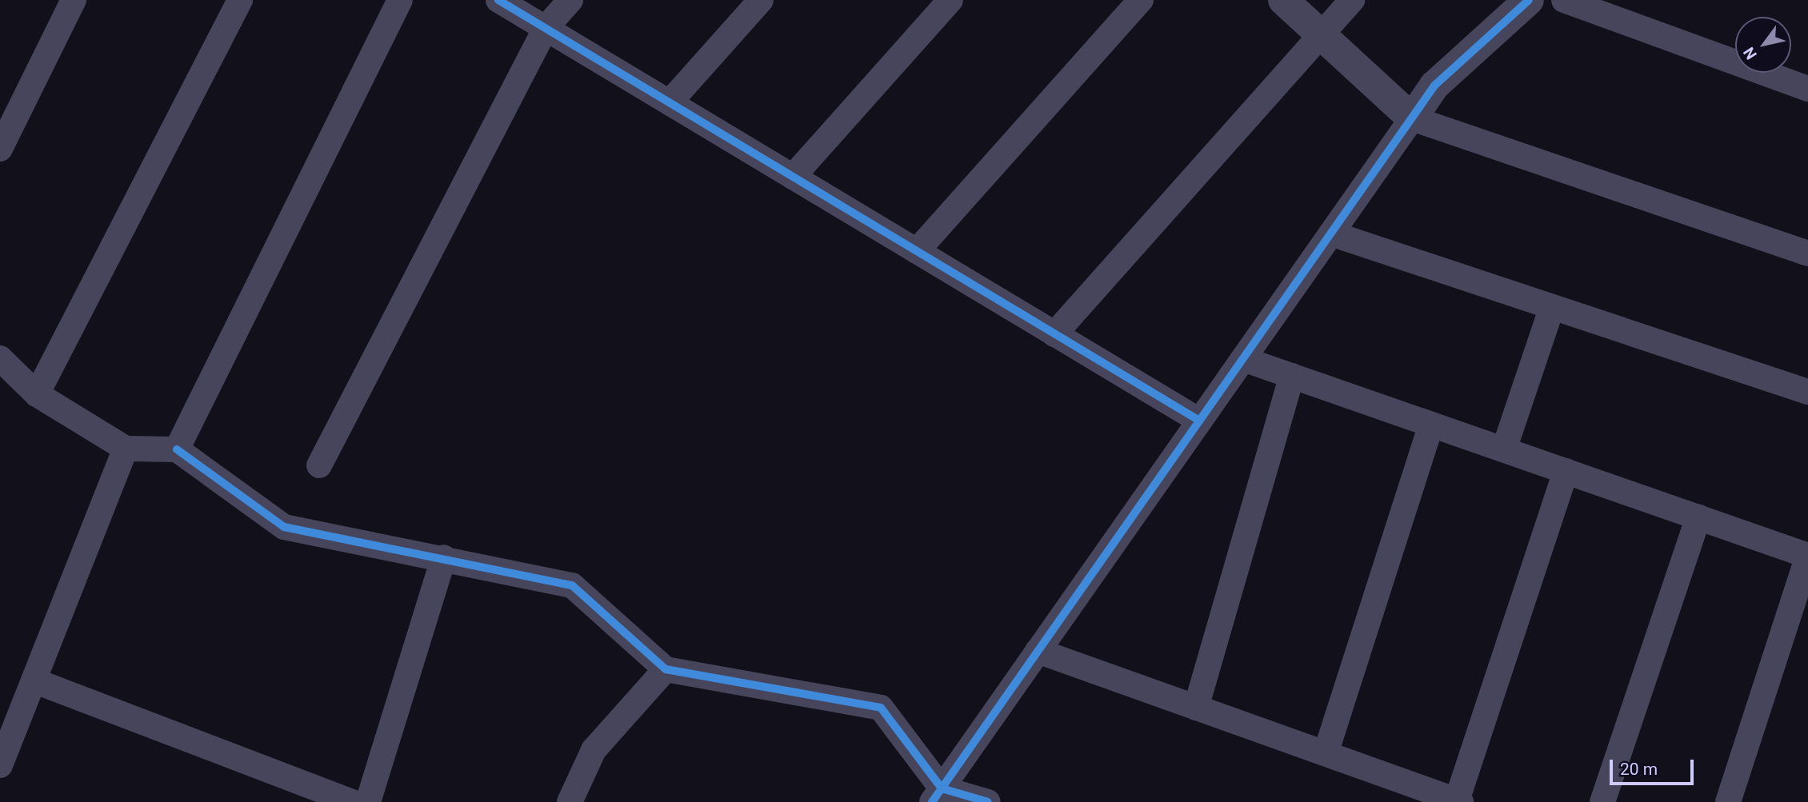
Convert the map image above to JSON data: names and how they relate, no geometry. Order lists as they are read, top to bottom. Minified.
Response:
{"scale_bar":"20 m","north":"bottom left"}
